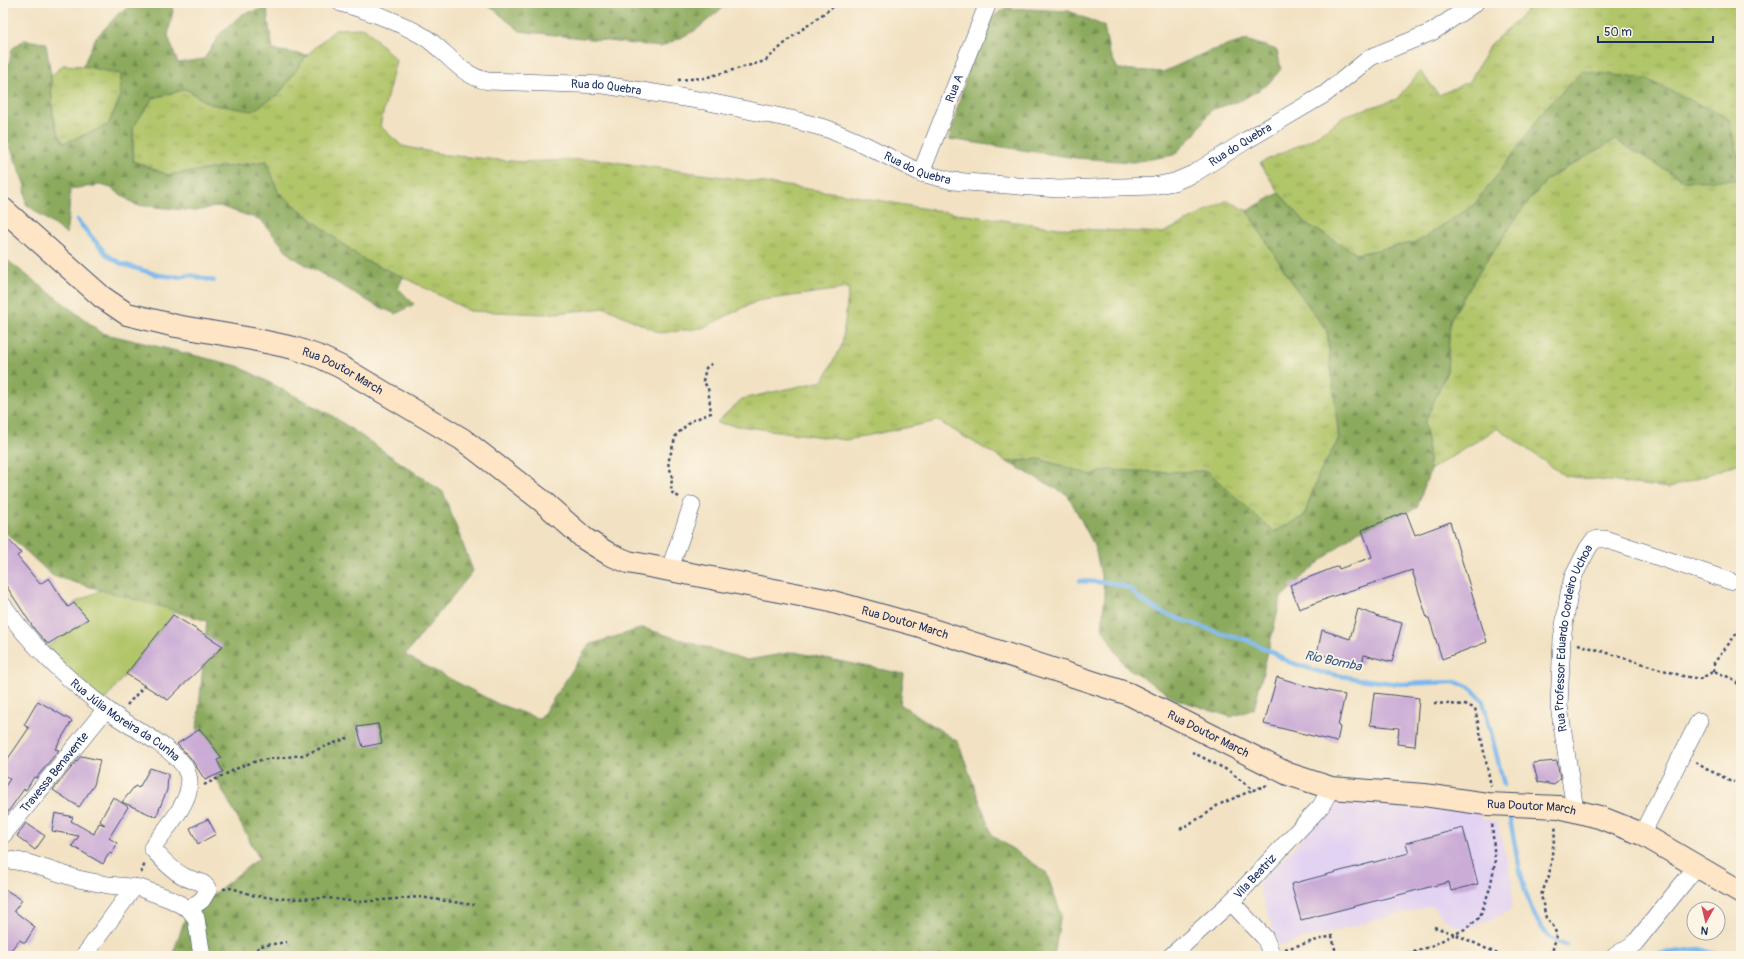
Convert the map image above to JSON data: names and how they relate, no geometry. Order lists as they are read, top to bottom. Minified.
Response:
{"streets":{"main road":["Rua Doutor March"],"street":["Rua do Quebra","Rua A","Rua Professor Eduardo Cordeiro Uchoa","Rua Júlia Moreira da Cunha","Travessa Benavente","Vila Beatriz"]},"crossings":[["Rua do Quebra","Rua A"],["Rua Doutor March","Rua Professor Eduardo Cordeiro Uchoa"],["Rua Doutor March","Vila Beatriz"],["Rua Júlia Moreira da Cunha","Travessa Benavente"]],"water":["Rio Bomba"],"scale_bar":"50 m","north":"bottom"}
